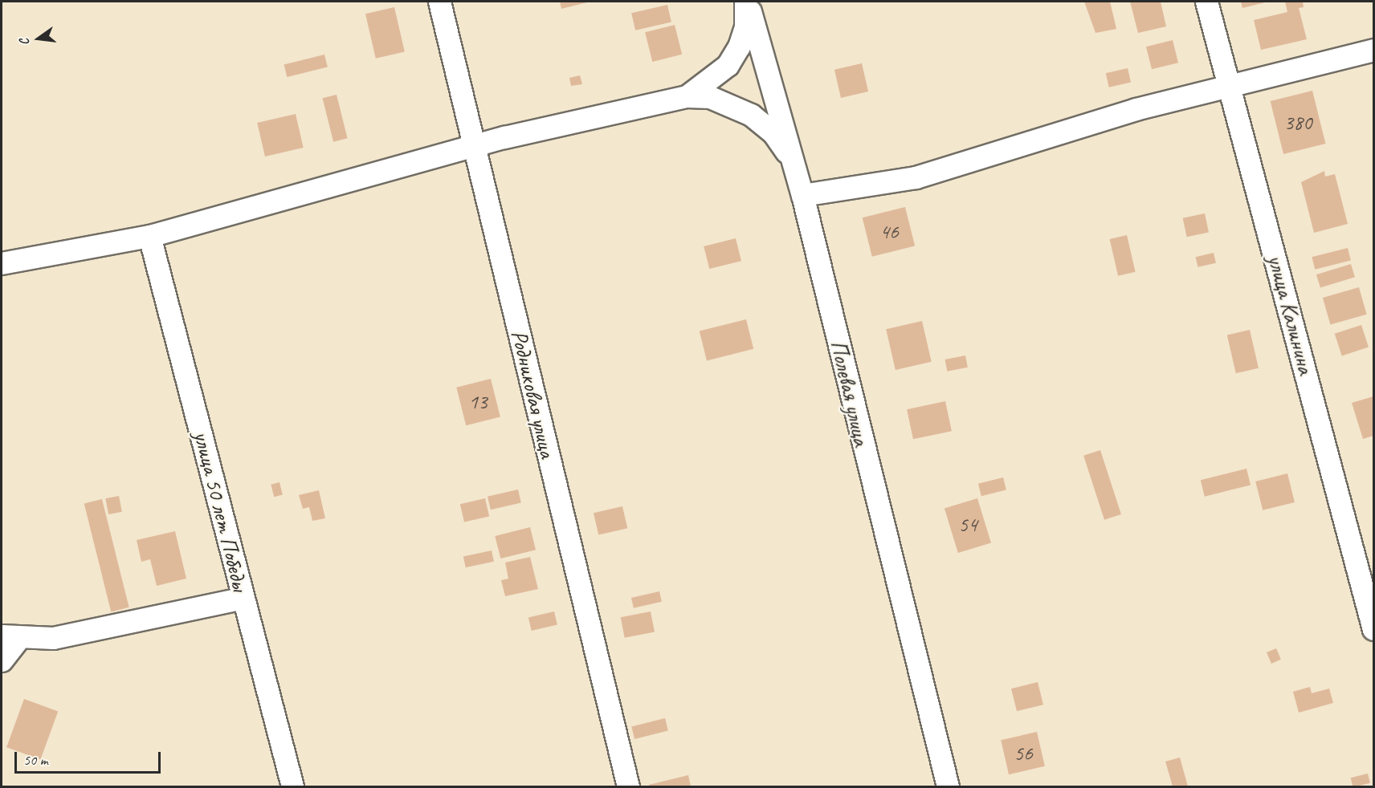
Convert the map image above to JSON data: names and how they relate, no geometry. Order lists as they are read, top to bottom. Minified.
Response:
{"streets":{"street":["улица Калинина","Полевая улица","Родниковая улица","улица 50 лет Победы"]},"house_numbers":["380","46","13","54","56"],"scale_bar":"50 m","north":"left"}
